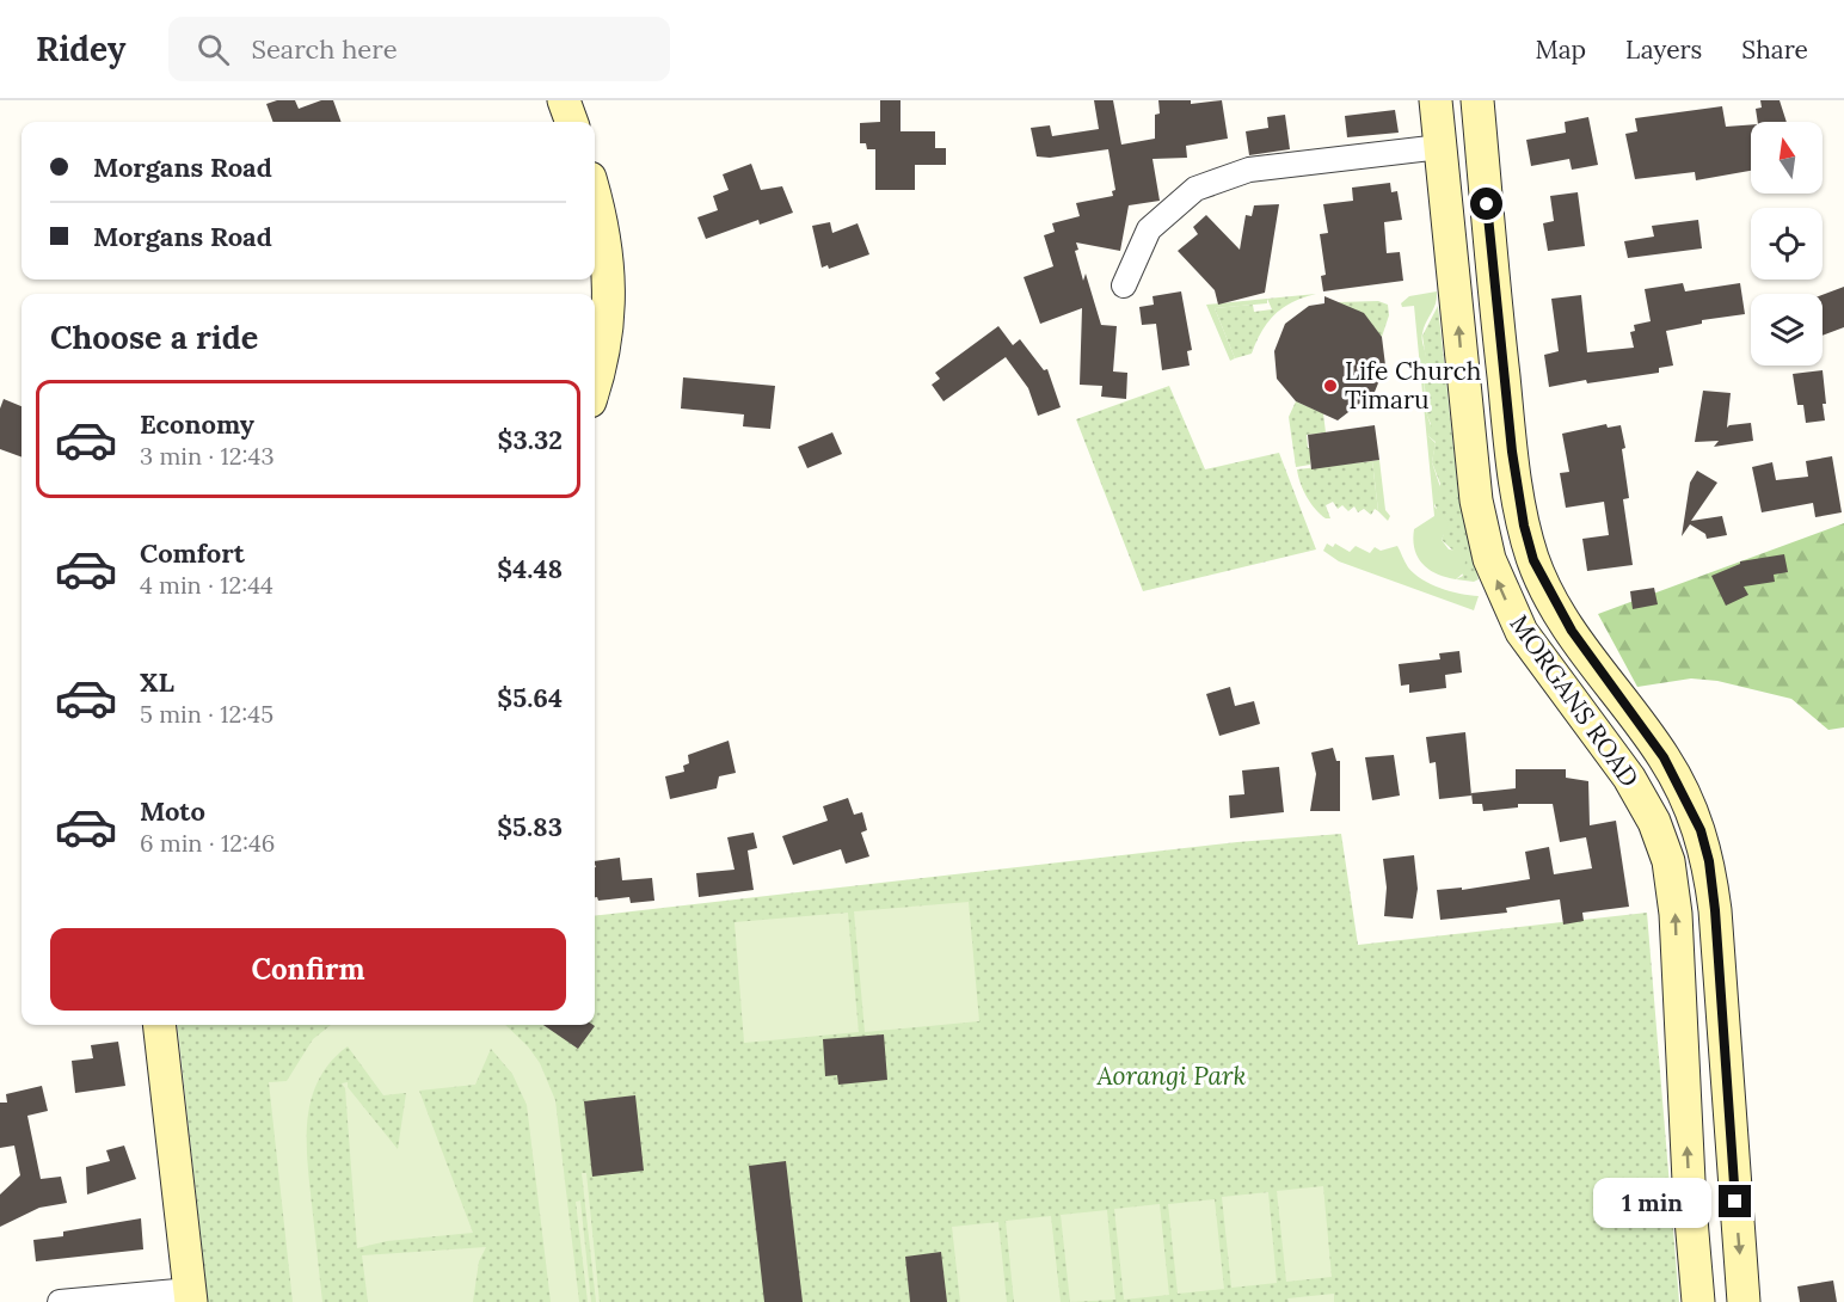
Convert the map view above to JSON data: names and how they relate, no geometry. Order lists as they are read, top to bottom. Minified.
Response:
{"streets":{"street":["MORGANS ROAD"]},"parks":["Aorangi Park"],"places":["Life Church Timaru"],"north":"top","page":{"header":"Ridey","search":"Search here","nav":["Map","Layers","Share"],"banner":["Morgans Road","Morgans Road"],"heading":"Choose a ride","list":[{"name":"Economy","note":"3 min · 12:43","value":"$3.32"},{"name":"Comfort","note":"4 min · 12:44","value":"$4.48"},{"name":"XL","note":"5 min · 12:45","value":"$5.64"},{"name":"Moto","note":"6 min · 12:46","value":"$5.83"}],"buttons":"Confirm","bubble":"1 min"}}
